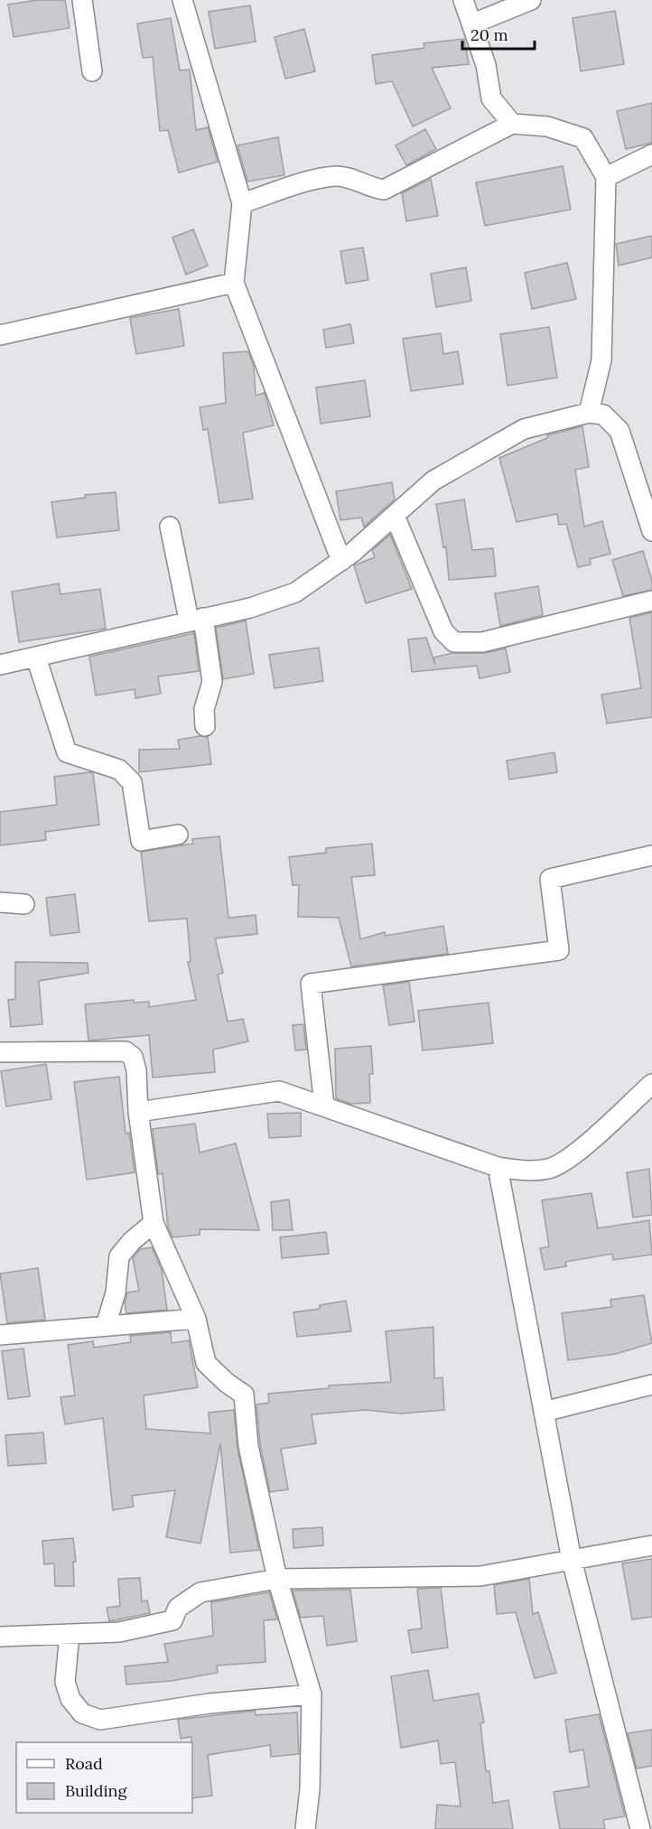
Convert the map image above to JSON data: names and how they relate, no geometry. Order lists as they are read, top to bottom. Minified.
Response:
{"legend":["Road","Building"],"scale_bar":"20 m"}
